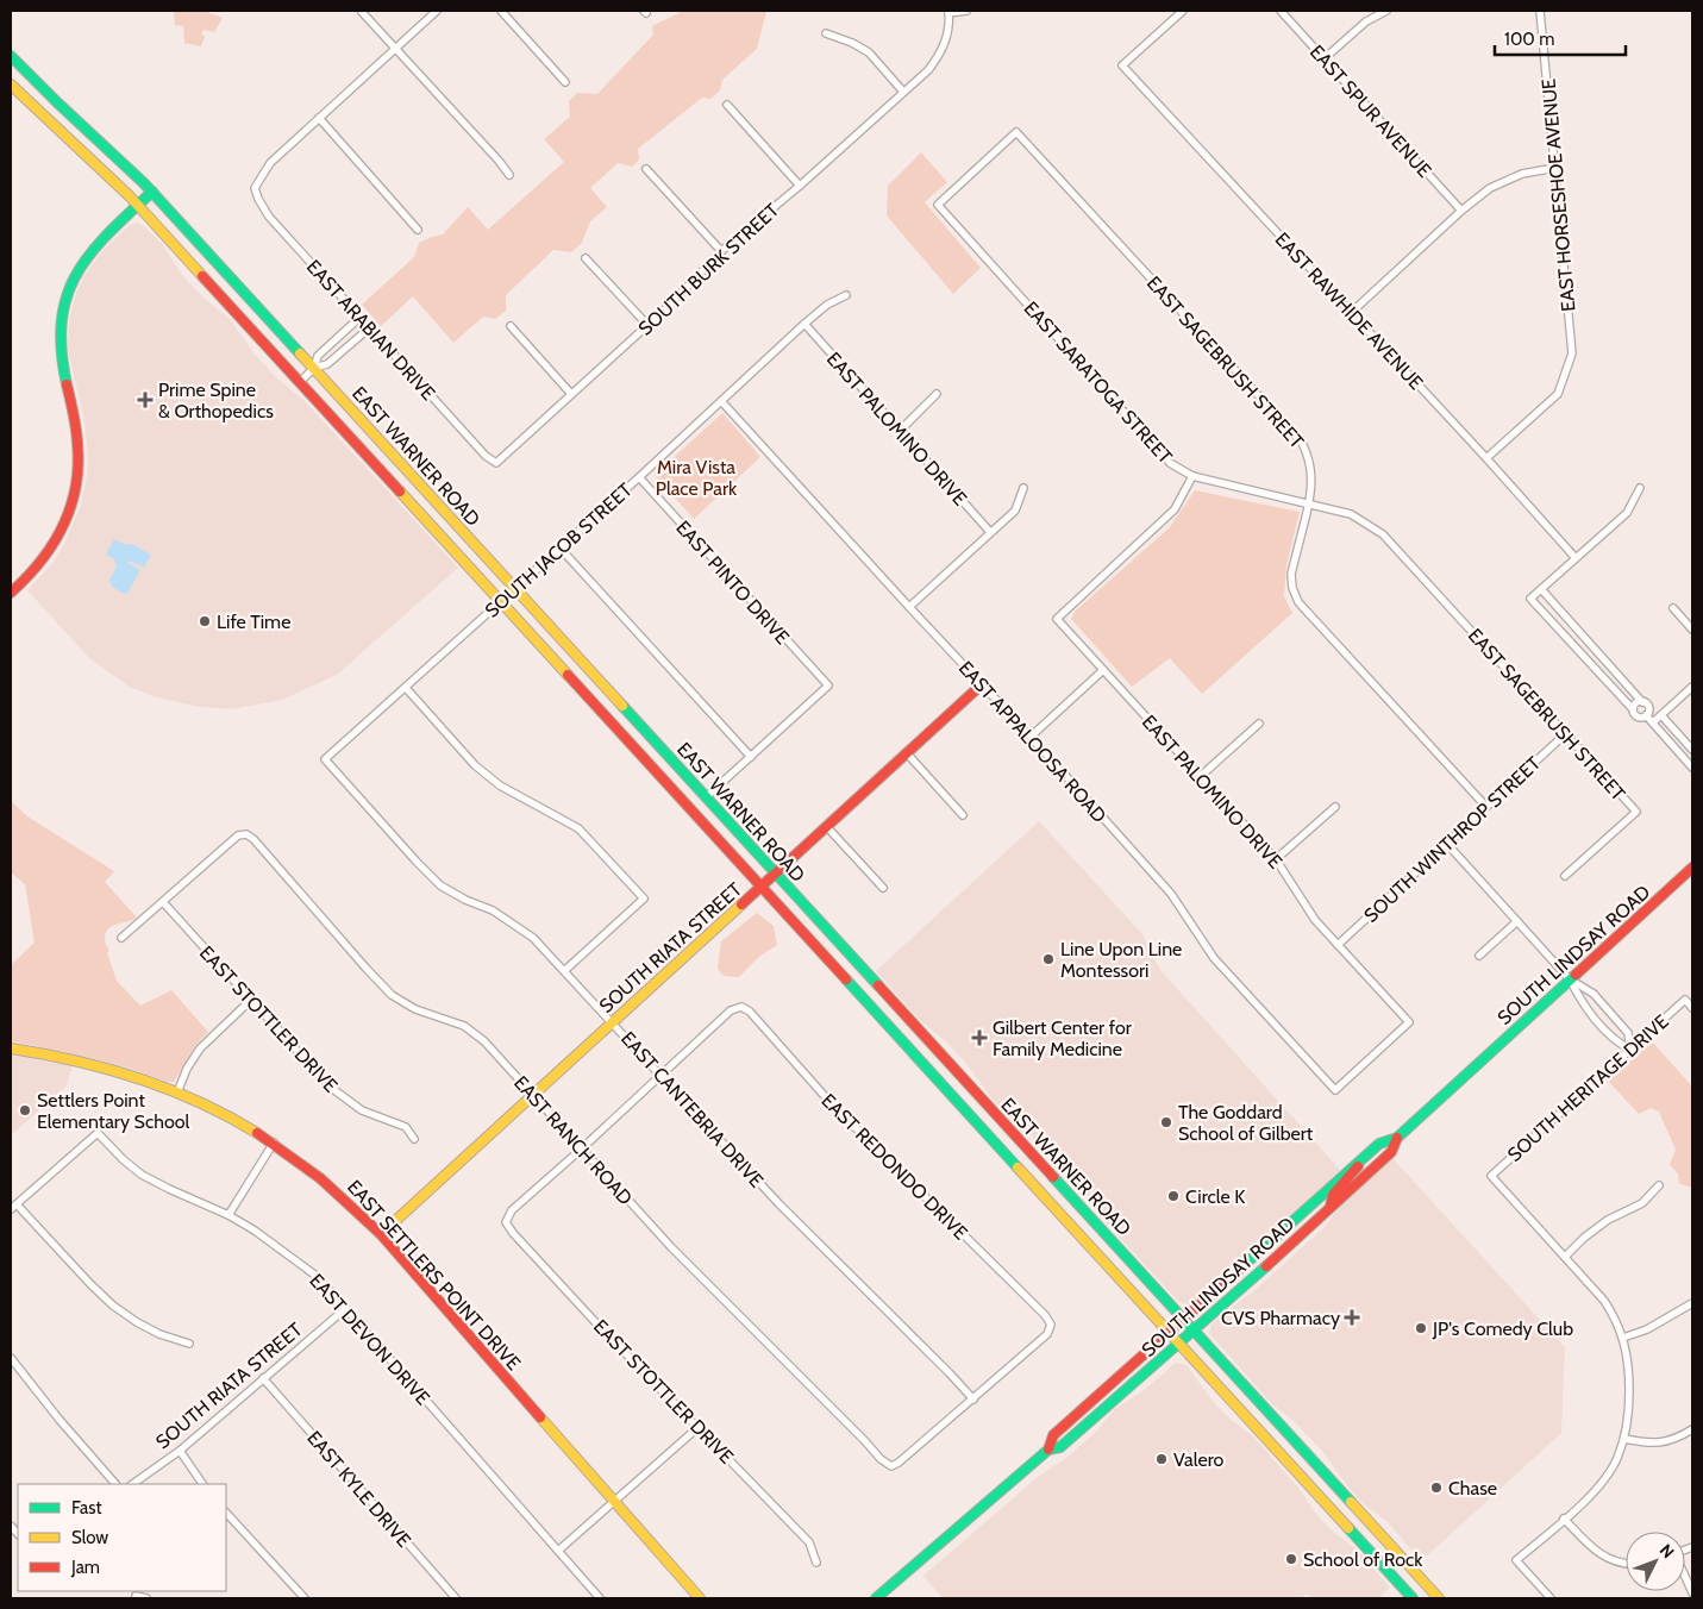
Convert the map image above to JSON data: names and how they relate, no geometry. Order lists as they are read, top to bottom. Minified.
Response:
{"streets":{"main road":["EAST WARNER ROAD","SOUTH RIATA STREET","SOUTH LINDSAY ROAD","EAST SETTLERS POINT DRIVE"],"street":["EAST SPUR AVENUE","EAST HORSESHOE AVENUE","SOUTH BURK STREET","EAST RAWHIDE AVENUE","EAST ARABIAN DRIVE","EAST SAGEBRUSH STREET","EAST SARATOGA STREET","EAST PALOMINO DRIVE","SOUTH JACOB STREET","EAST PINTO DRIVE","EAST APPALOOSA ROAD","SOUTH WINTHROP STREET","EAST STOTTLER DRIVE","SOUTH HERITAGE DRIVE","EAST CANTEBRIA DRIVE","EAST RANCH ROAD","EAST REDONDO DRIVE","EAST DEVON DRIVE","EAST KYLE DRIVE"]},"crossings":[["EAST HORSESHOE AVENUE","EAST RAWHIDE AVENUE"],["SOUTH BURK STREET","EAST ARABIAN DRIVE"],["EAST SAGEBRUSH STREET","EAST SARATOGA STREET"],["EAST SAGEBRUSH STREET","SOUTH WINTHROP STREET"],["EAST SARATOGA STREET","EAST PALOMINO DRIVE"],["EAST PALOMINO DRIVE","SOUTH JACOB STREET"],["EAST PALOMINO DRIVE","EAST APPALOOSA ROAD"],["EAST PALOMINO DRIVE","SOUTH WINTHROP STREET"],["EAST WARNER ROAD","SOUTH JACOB STREET"],["EAST WARNER ROAD","SOUTH RIATA STREET"],["EAST WARNER ROAD","SOUTH LINDSAY ROAD"],["SOUTH JACOB STREET","EAST PINTO DRIVE"],["SOUTH JACOB STREET","EAST APPALOOSA ROAD"],["SOUTH JACOB STREET","EAST CANTEBRIA DRIVE"],["EAST APPALOOSA ROAD","SOUTH RIATA STREET"],["SOUTH RIATA STREET","EAST CANTEBRIA DRIVE"],["SOUTH RIATA STREET","EAST RANCH ROAD"],["SOUTH RIATA STREET","EAST SETTLERS POINT DRIVE"],["SOUTH RIATA STREET","EAST DEVON DRIVE"],["SOUTH RIATA STREET","EAST KYLE DRIVE"],["EAST STOTTLER DRIVE","EAST RANCH ROAD"],["EAST CANTEBRIA DRIVE","EAST RANCH ROAD"],["EAST CANTEBRIA DRIVE","EAST REDONDO DRIVE"],["EAST RANCH ROAD","EAST REDONDO DRIVE"]],"parks":["Mira Vista Place Park"],"places":{"health":["Prime Spine & Orthopedics","Gilbert Center for Family Medicine","CVS Pharmacy"],"other":["Life Time","Line Upon Line Montessori","Settlers Point Elementary School","The Goddard School of Gilbert","Circle K","JP's Comedy Club","Valero","Chase","School of Rock"]},"legend":["Fast","Slow","Jam"],"scale_bar":"100 m","north":"top right"}
